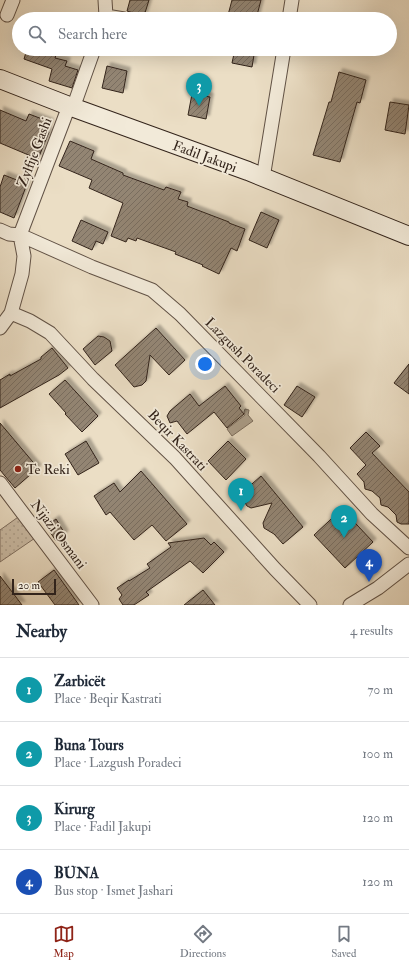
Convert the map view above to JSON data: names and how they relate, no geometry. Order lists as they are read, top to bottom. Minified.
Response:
{"streets":{"street":["Zylfije Gashi","Fadil Jakupi","Lazgush Poradeci","Beqir Kastrati","Nijazi Osmani"]},"crossings":[["Zylfije Gashi","Fadil Jakupi"],["Zylfije Gashi","Lazgush Poradeci"]],"places":["Te Reki"],"scale_bar":"20 m","page":{"search":"Search here","pins":["3","1","2","4"],"scale":"20 m","heading":["Nearby","4 results"],"list":[{"mark":"1","name":"Zarbicët","note":"Place · Beqir Kastrati","value":"70 m"},{"mark":"2","name":"Buna Tours","note":"Place · Lazgush Poradeci","value":"100 m"},{"mark":"3","name":"Kirurg","note":"Place · Fadil Jakupi","value":"120 m"},{"mark":"4","name":"BUNA","note":"Bus stop · Ismet Jashari","value":"120 m"}],"nav":["Map","Directions","Saved"]}}
